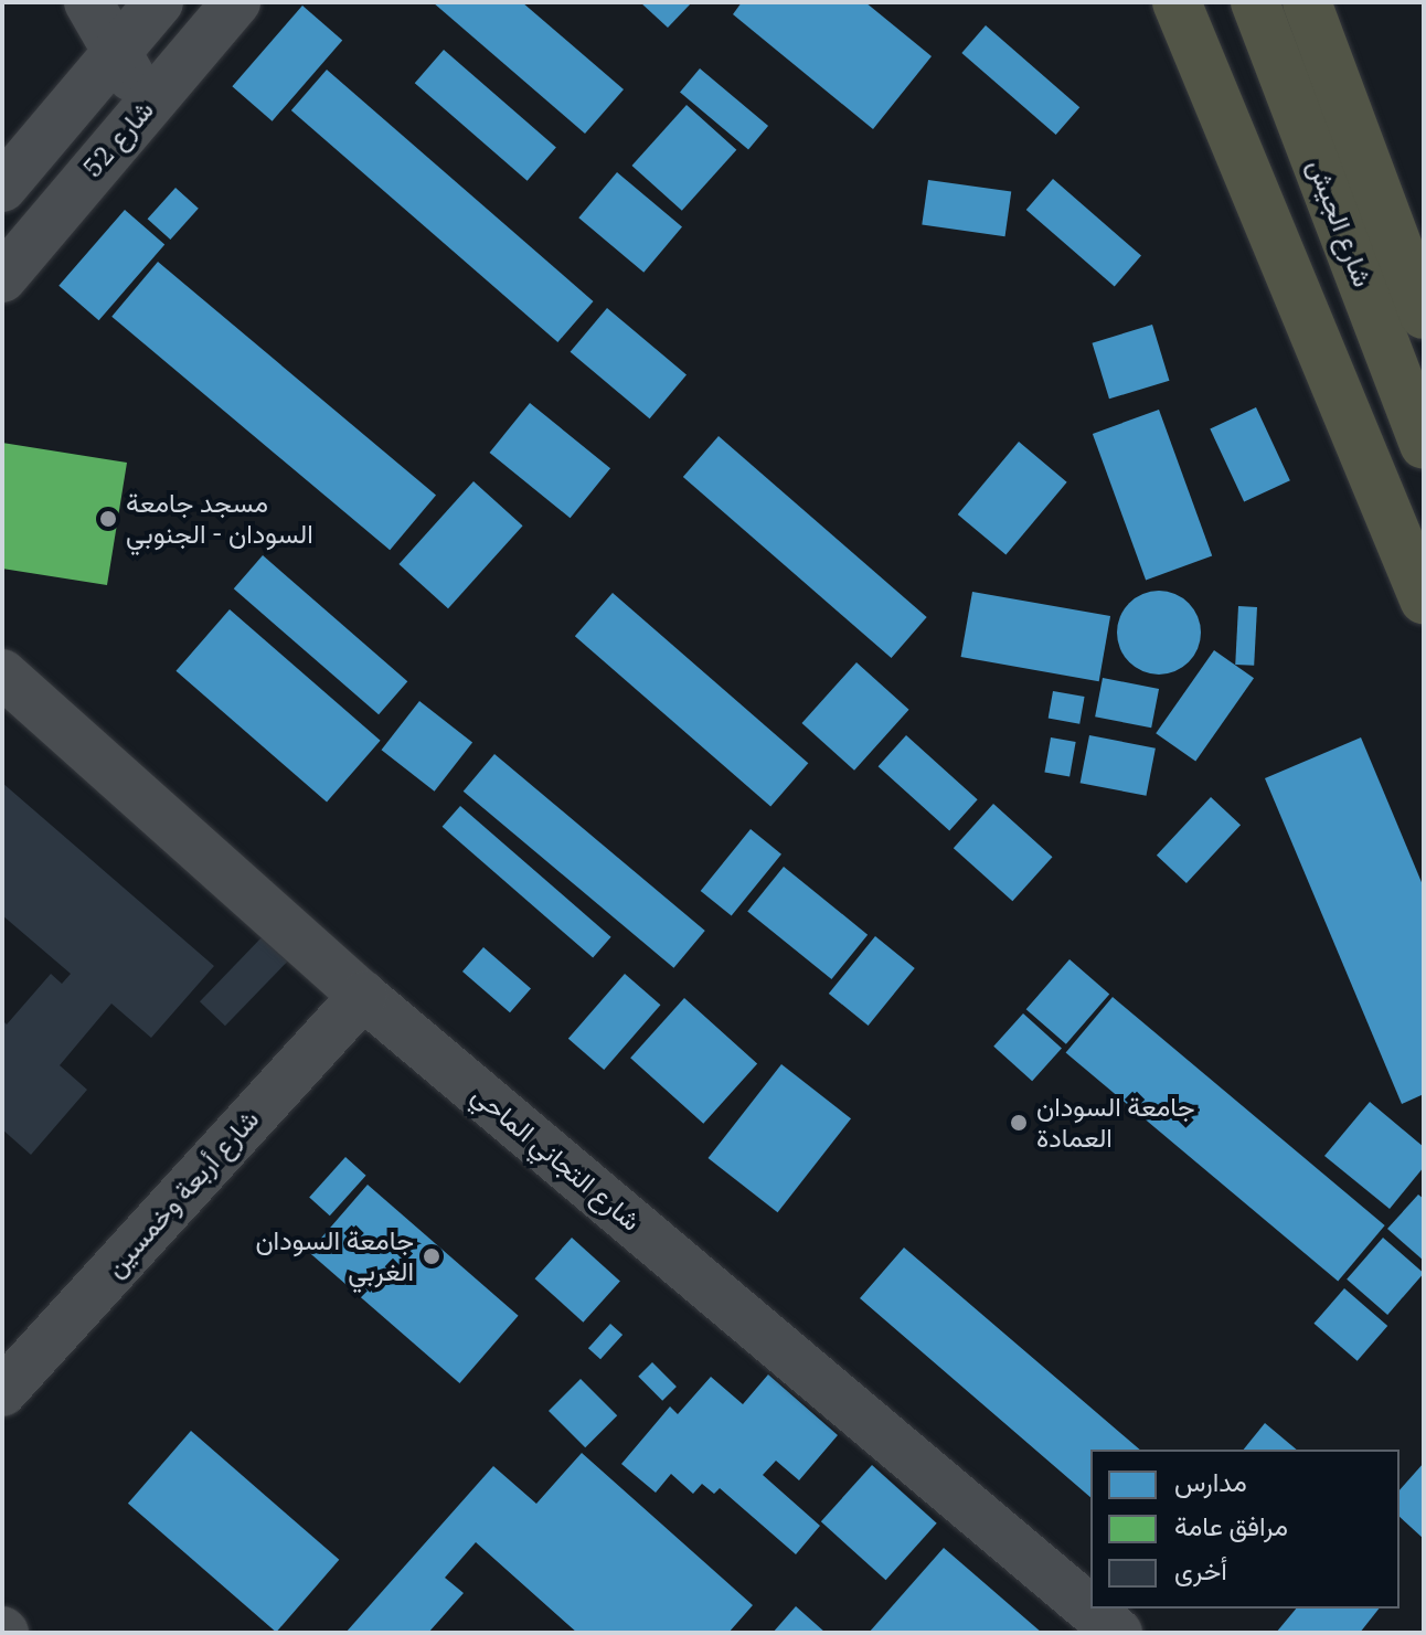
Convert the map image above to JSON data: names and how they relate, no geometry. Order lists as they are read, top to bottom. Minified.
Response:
{"streets":{"highway":["شارع الجيش"],"street":["شارع 52","شارع التجاني الماحي","شارع أربعة وخمسين"]},"crossings":[["شارع التجاني الماحي","شارع أربعة وخمسين"]],"places":["مسجد جامعة السودان - الجنوبي","جامعة السودان العمادة","جامعة السودان الغربي"],"legend":["مدارس","مرافق عامة","أخرى"]}
